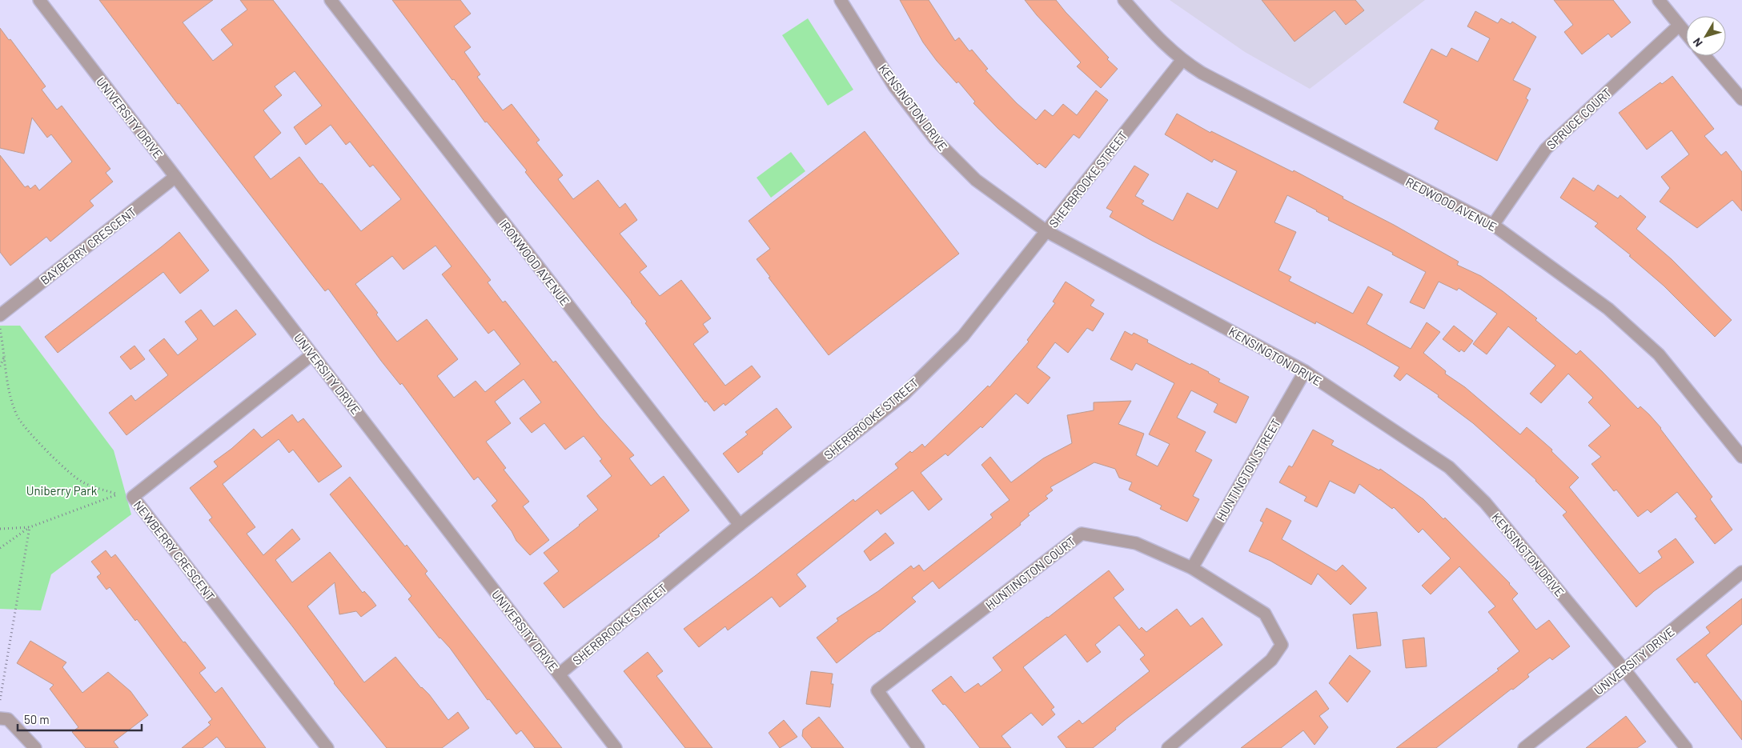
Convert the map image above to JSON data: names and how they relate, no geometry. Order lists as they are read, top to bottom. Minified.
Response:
{"streets":{"street":["KENSINGTON DRIVE","UNIVERSITY DRIVE","SPRUCE COURT","SHERBROOKE STREET","REDWOOD AVENUE","BAYBERRY CRESCENT","IRONWOOD AVENUE","HUNTINGTON STREET","NEWBERRY CRESCENT","HUNTINGTON COURT"]},"crossings":[["KENSINGTON DRIVE","UNIVERSITY DRIVE"],["KENSINGTON DRIVE","SHERBROOKE STREET"],["KENSINGTON DRIVE","HUNTINGTON STREET"],["UNIVERSITY DRIVE","SHERBROOKE STREET"],["UNIVERSITY DRIVE","BAYBERRY CRESCENT"],["UNIVERSITY DRIVE","NEWBERRY CRESCENT"],["SPRUCE COURT","REDWOOD AVENUE"],["SHERBROOKE STREET","REDWOOD AVENUE"],["SHERBROOKE STREET","IRONWOOD AVENUE"],["HUNTINGTON STREET","HUNTINGTON COURT"]],"parks":["Uniberry Park"],"scale_bar":"50 m","north":"bottom left"}
